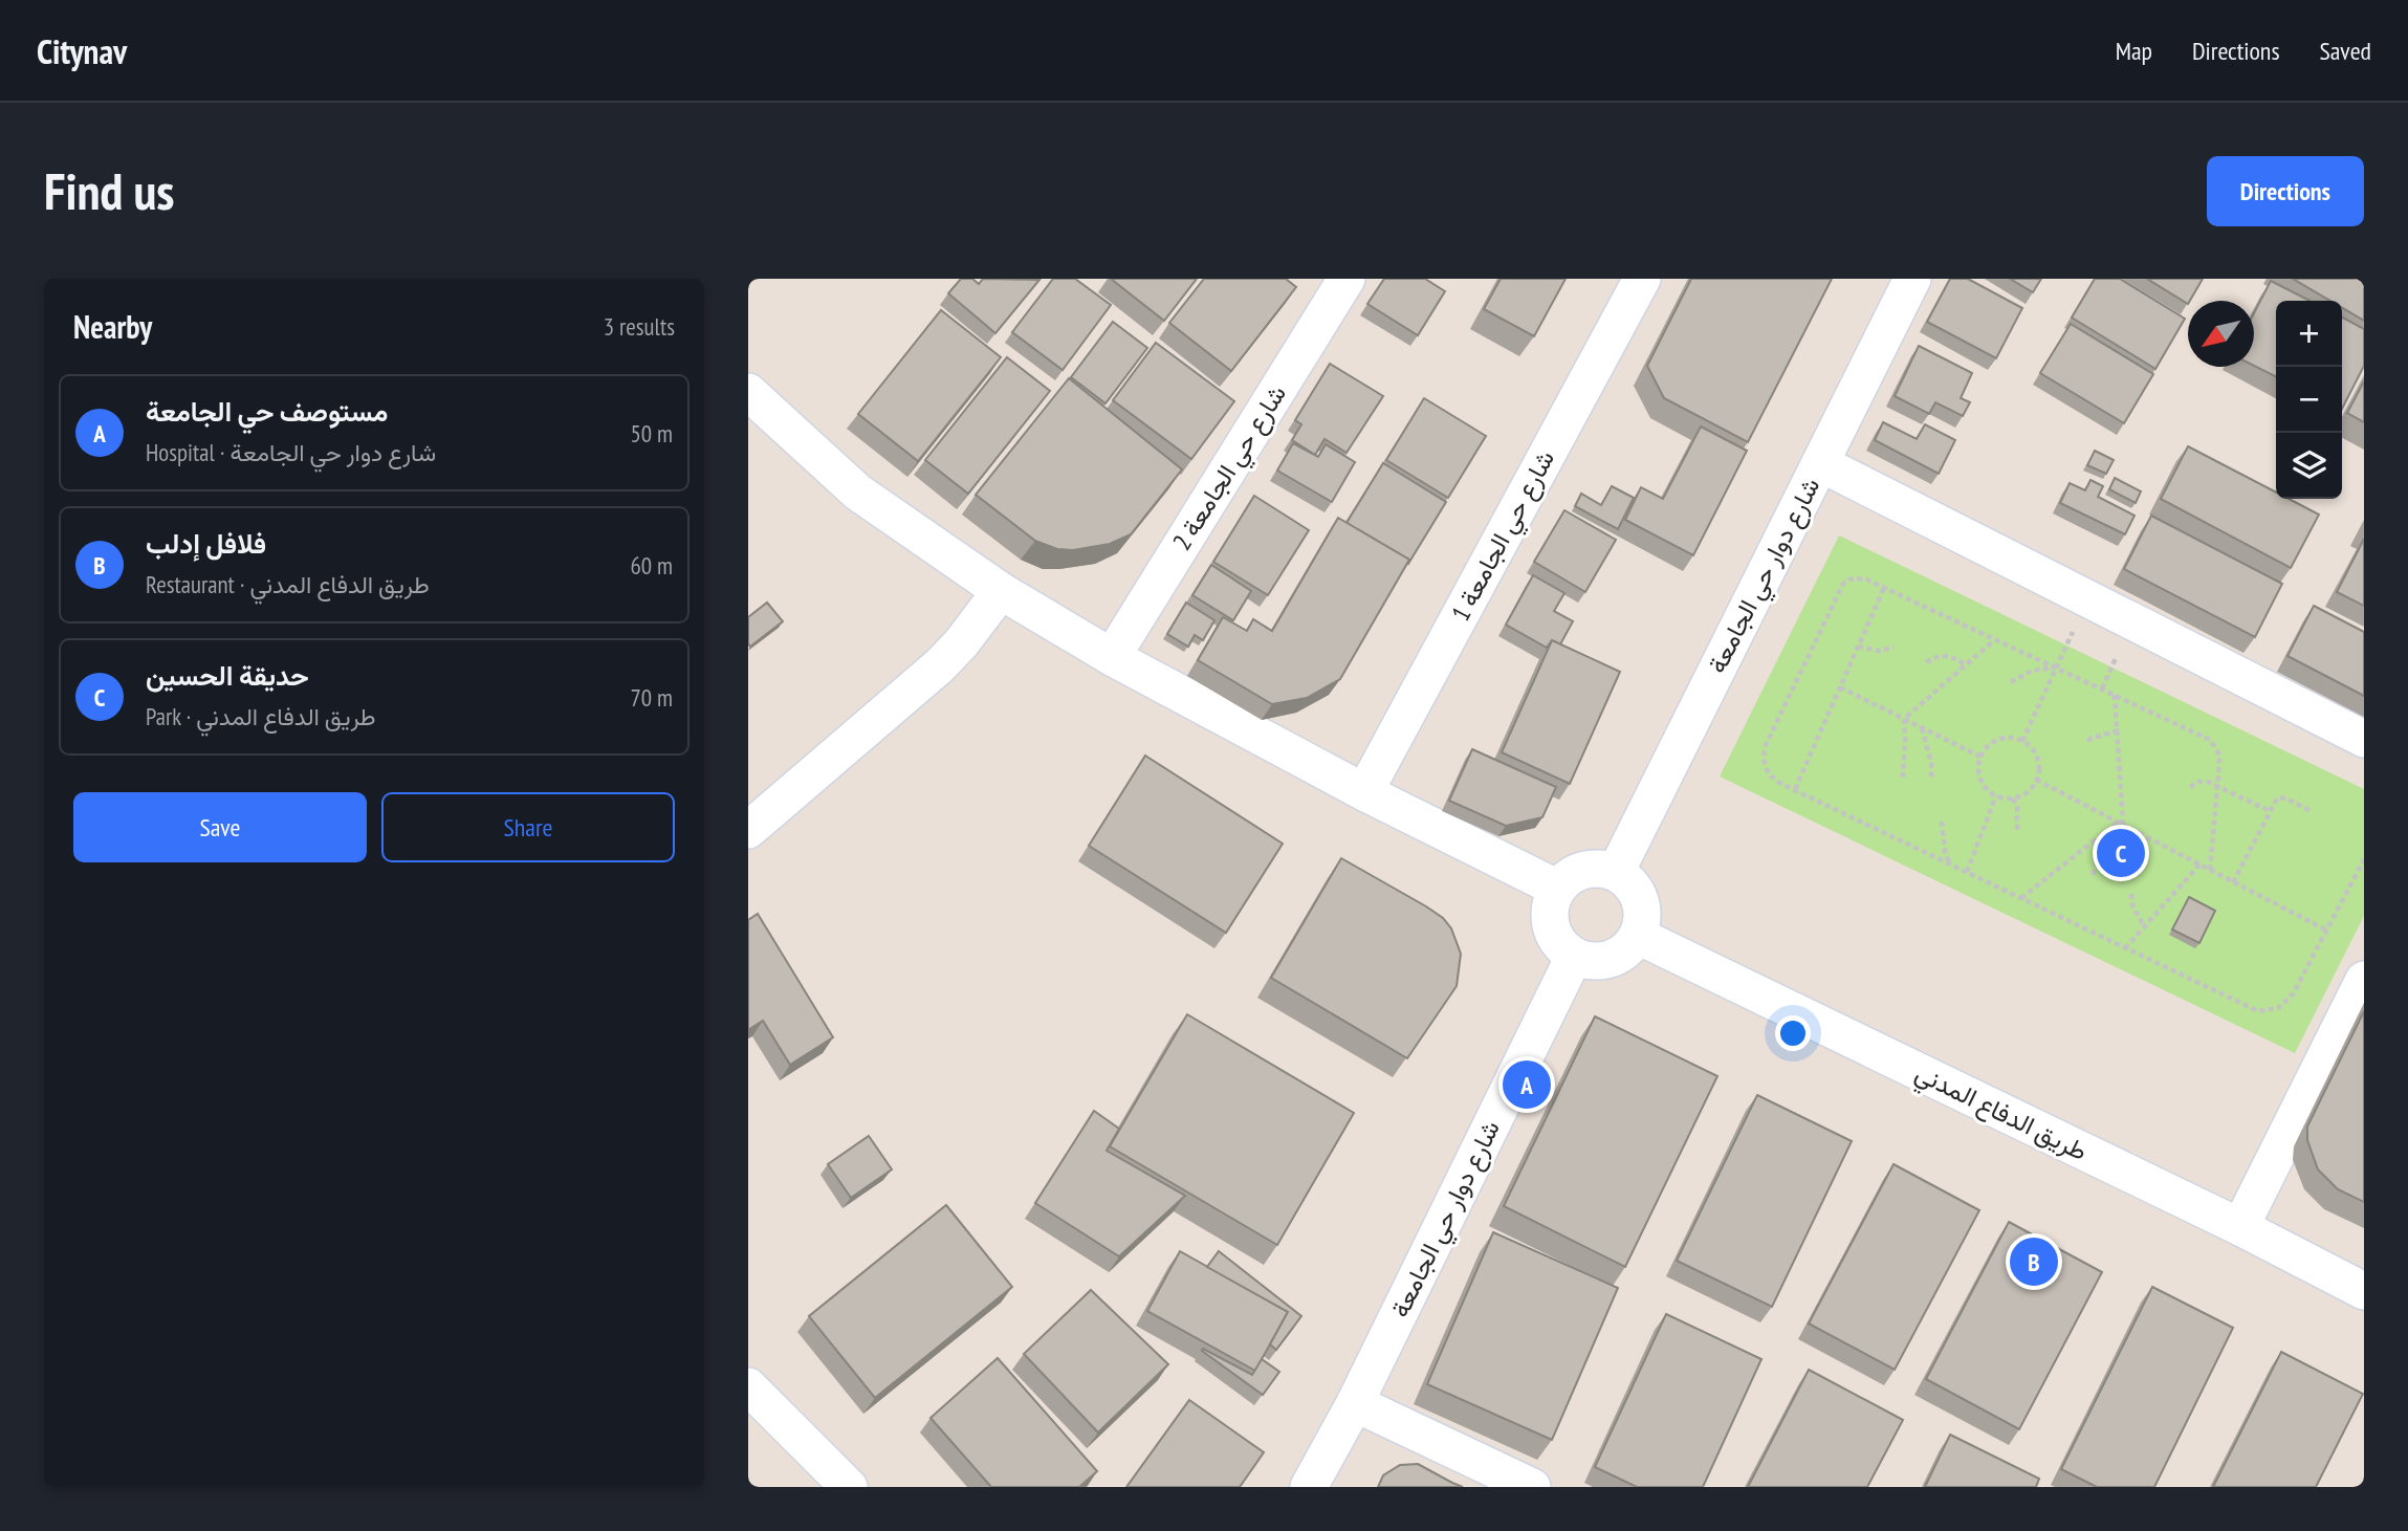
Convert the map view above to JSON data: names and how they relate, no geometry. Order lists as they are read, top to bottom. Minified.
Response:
{"streets":{"street":["شارع حي الجامعة 2","شارع حي الجامعة 1","شارع دوار حي الجامعة","طريق الدفاع المدني"]},"crossings":[["شارع دوار حي الجامعة","طريق الدفاع المدني"]],"north":"bottom left","page":{"header":"Citynav","nav":["Map","Directions","Saved"],"buttons":["Directions",["Save","Share"]],"title":"Find us","heading":["Nearby","3 results"],"map_buttons":["+","−"],"list":[{"mark":"A","name":"مستوصف حي الجامعة","note":"Hospital · شارع دوار حي الجامعة","value":"50 m"},{"mark":"B","name":"فلافل إدلب","note":"Restaurant · طريق الدفاع المدني","value":"60 m"},{"mark":"C","name":"حديقة الحسين","note":"Park · طريق الدفاع المدني","value":"70 m"}],"pins":["C","A","B"]}}
